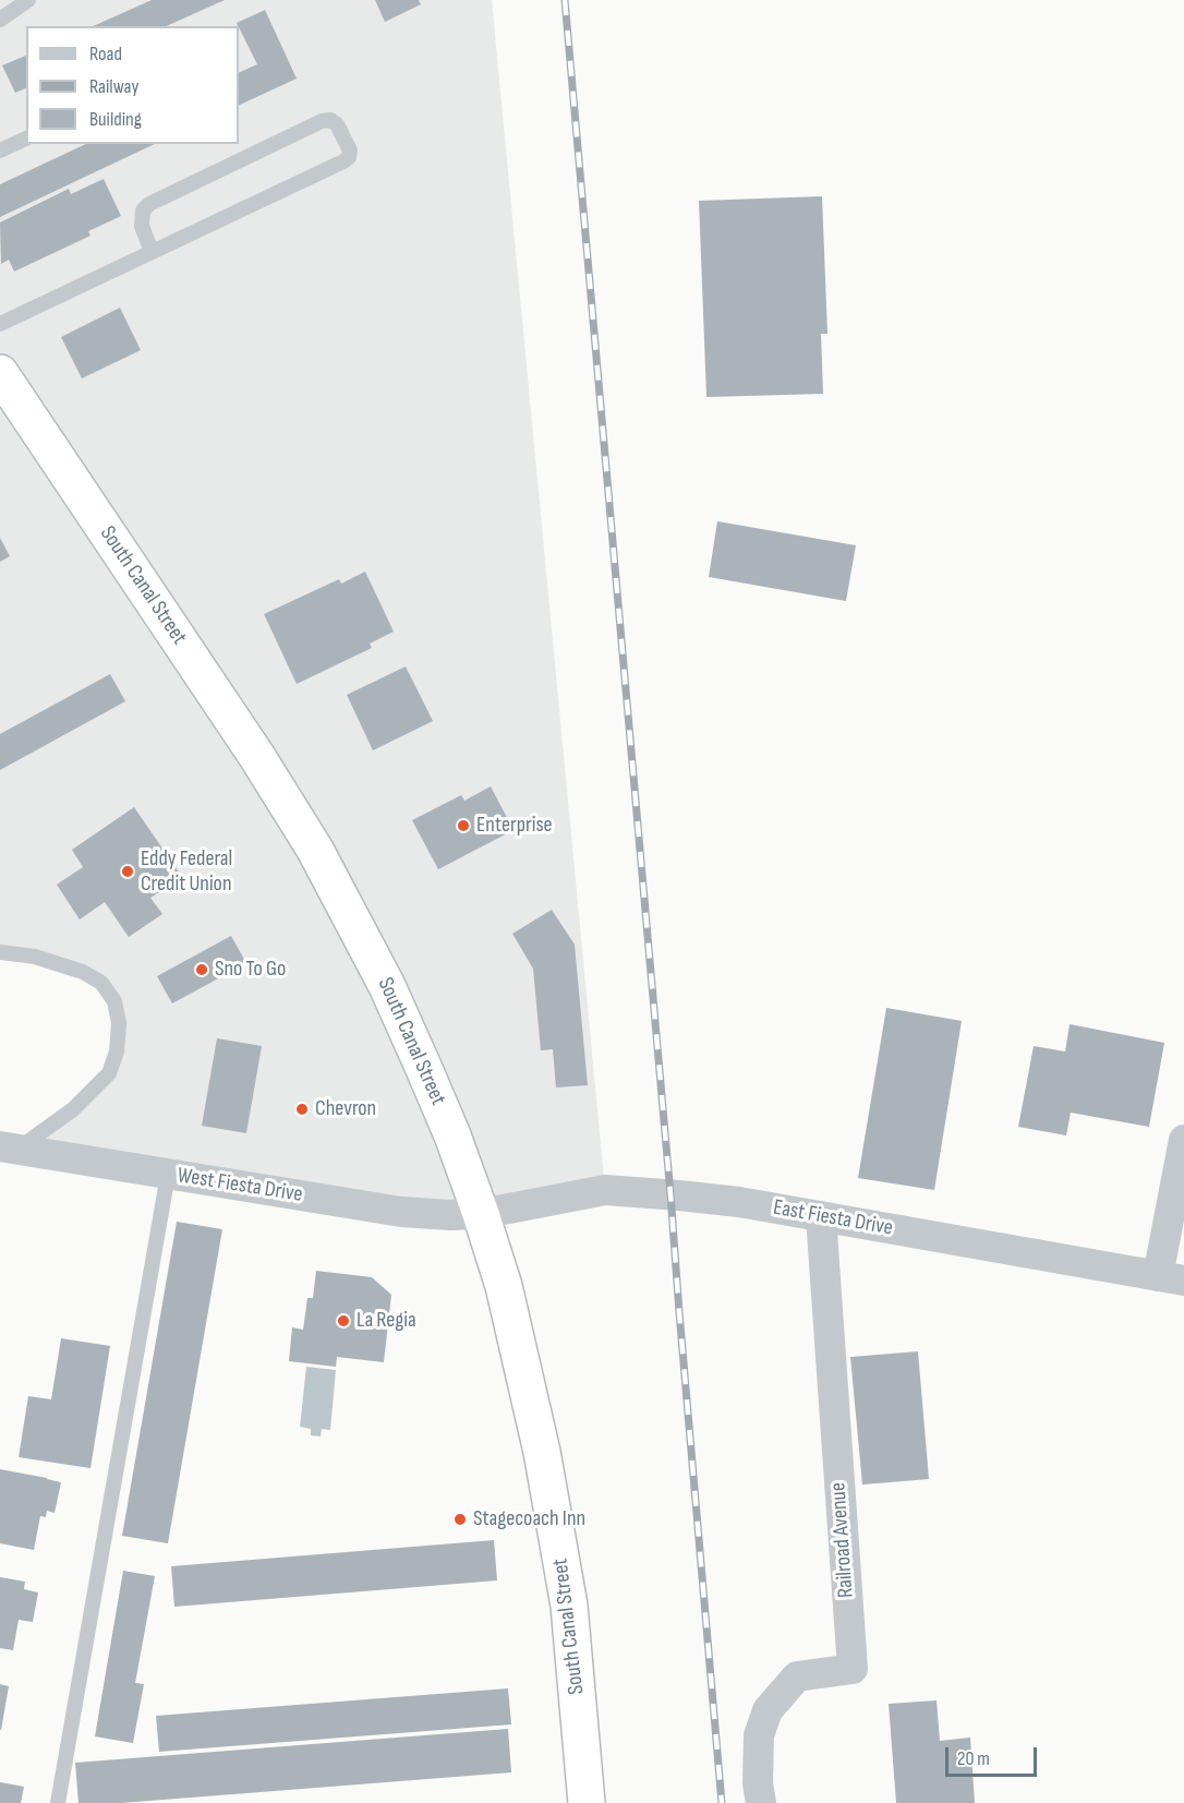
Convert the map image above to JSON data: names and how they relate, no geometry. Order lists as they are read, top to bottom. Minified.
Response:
{"streets":{"highway":["South Canal Street"],"street":["West Fiesta Drive","East Fiesta Drive","Railroad Avenue"]},"crossings":[["South Canal Street","West Fiesta Drive"],["South Canal Street","East Fiesta Drive"],["West Fiesta Drive","East Fiesta Drive"],["East Fiesta Drive","Railroad Avenue"]],"places":["Enterprise","Eddy Federal Credit Union","Sno To Go","Chevron","La Regia","Stagecoach Inn"],"legend":["Road","Railway","Building"],"scale_bar":"20 m"}
